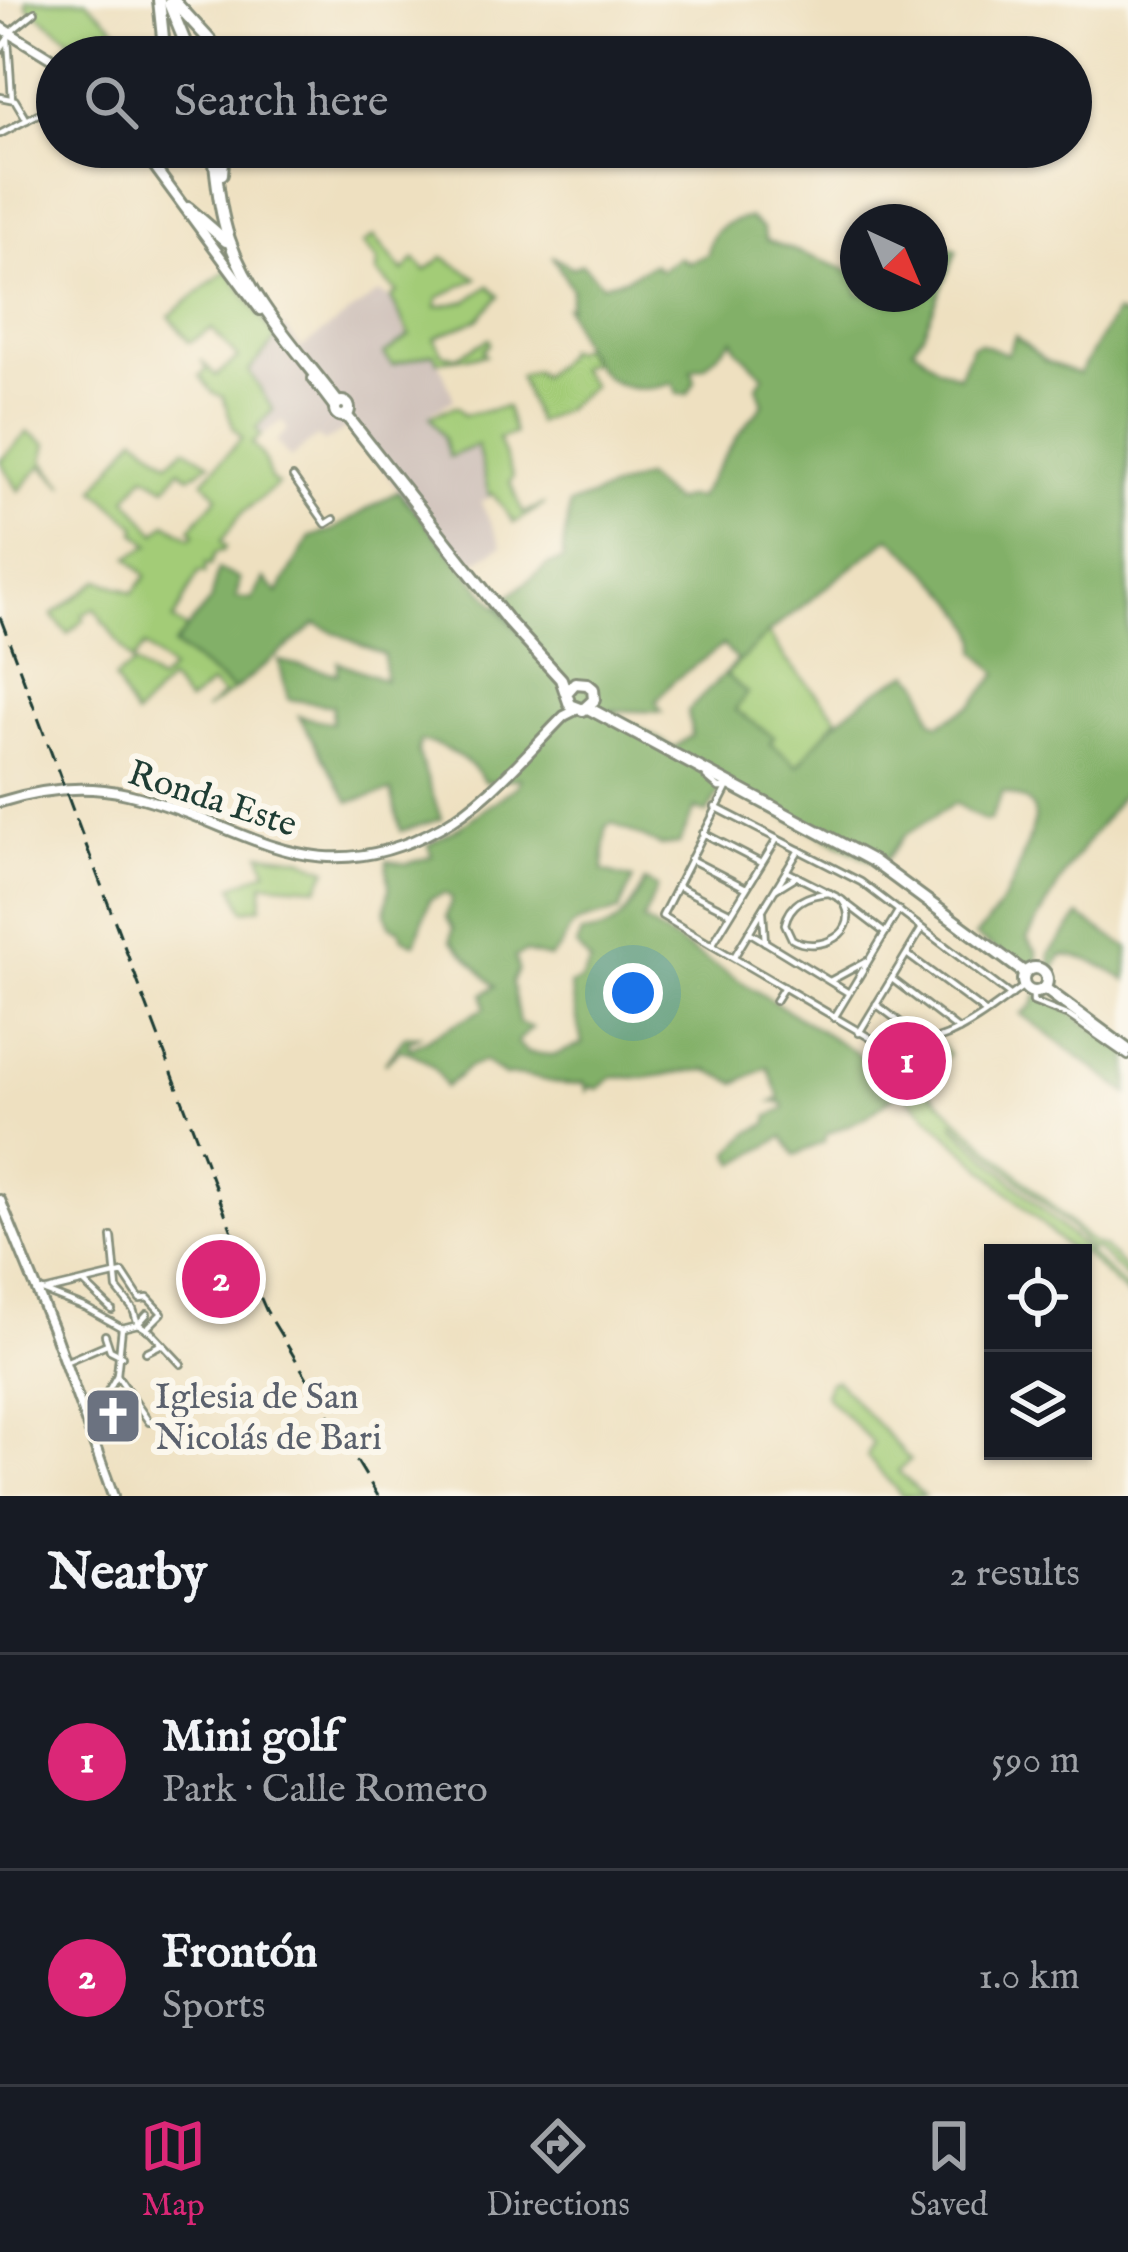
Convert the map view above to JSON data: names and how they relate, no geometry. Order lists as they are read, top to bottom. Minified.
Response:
{"streets":{"main road":["Ronda Este"]},"places":{"church":["Iglesia de San Nicolás de Bari"]},"north":"bottom right","page":{"search":"Search here","pins":["1","2"],"heading":["Nearby","2 results"],"list":[{"mark":"1","name":"Mini golf","note":"Park · Calle Romero","value":"590 m"},{"mark":"2","name":"Frontón","note":"Sports","value":"1.0 km"}],"nav":["Map","Directions","Saved"]}}
